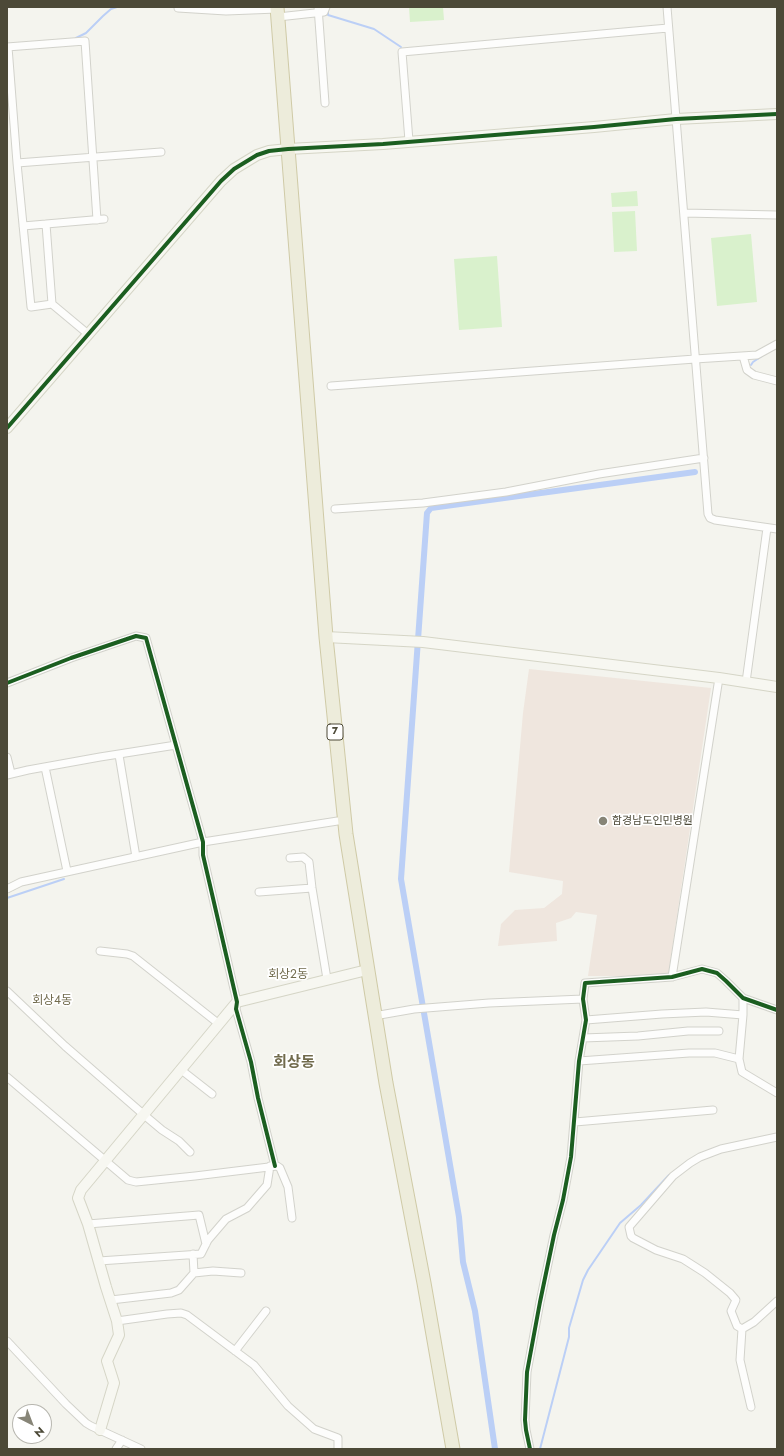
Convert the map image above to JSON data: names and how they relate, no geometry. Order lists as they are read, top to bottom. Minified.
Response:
{"streets":{"highway":["7"]},"districts":["회상2동","회상4동","회상동"],"places":["함경남도인민병원"],"north":"bottom right"}
